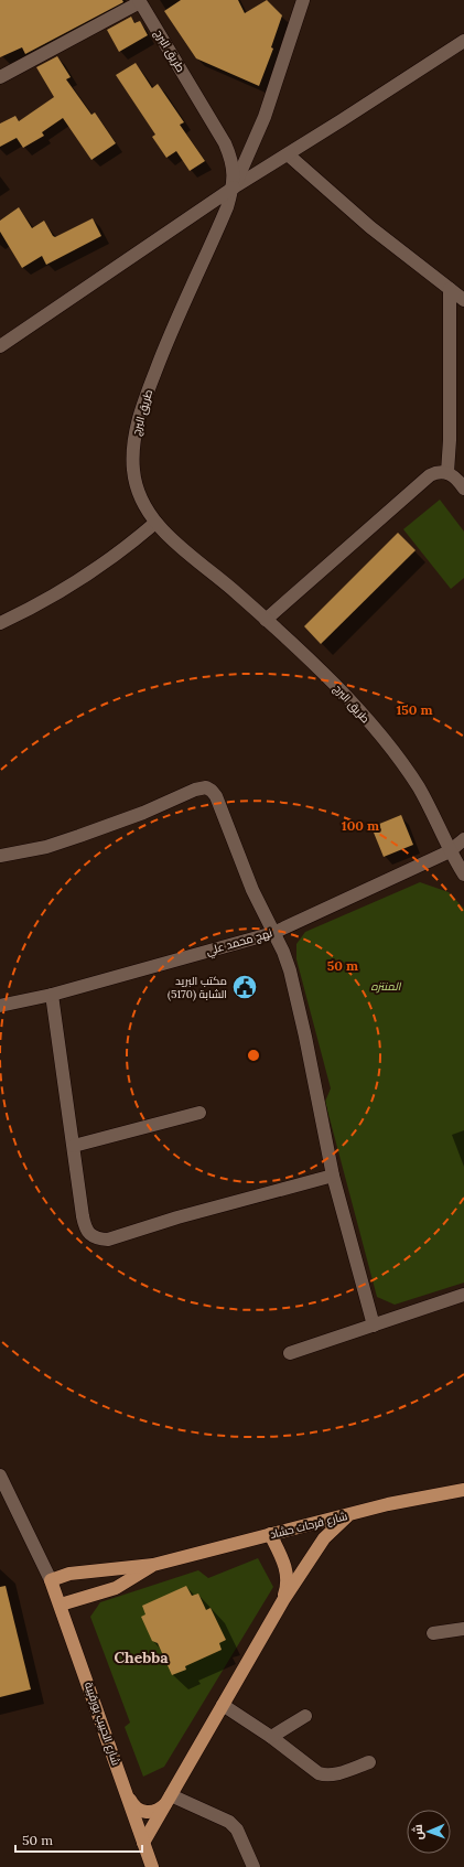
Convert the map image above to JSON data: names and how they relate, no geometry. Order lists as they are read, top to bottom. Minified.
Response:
{"streets":{"main road":["شارع فرحات حشاد","شارع الحبيب بورقيبة"],"street":["طريق البرج","نهج محمد علي"]},"crossings":[["طريق البرج","نهج محمد علي"],["شارع فرحات حشاد","شارع الحبيب بورقيبة"]],"districts":["Chebba"],"parks":["المنتزه"],"places":{"public building":["مكتب البريد الشابة (5170)"]},"scale_bar":"50 m","north":"left","rings":["150 m","100 m","50 m"]}
